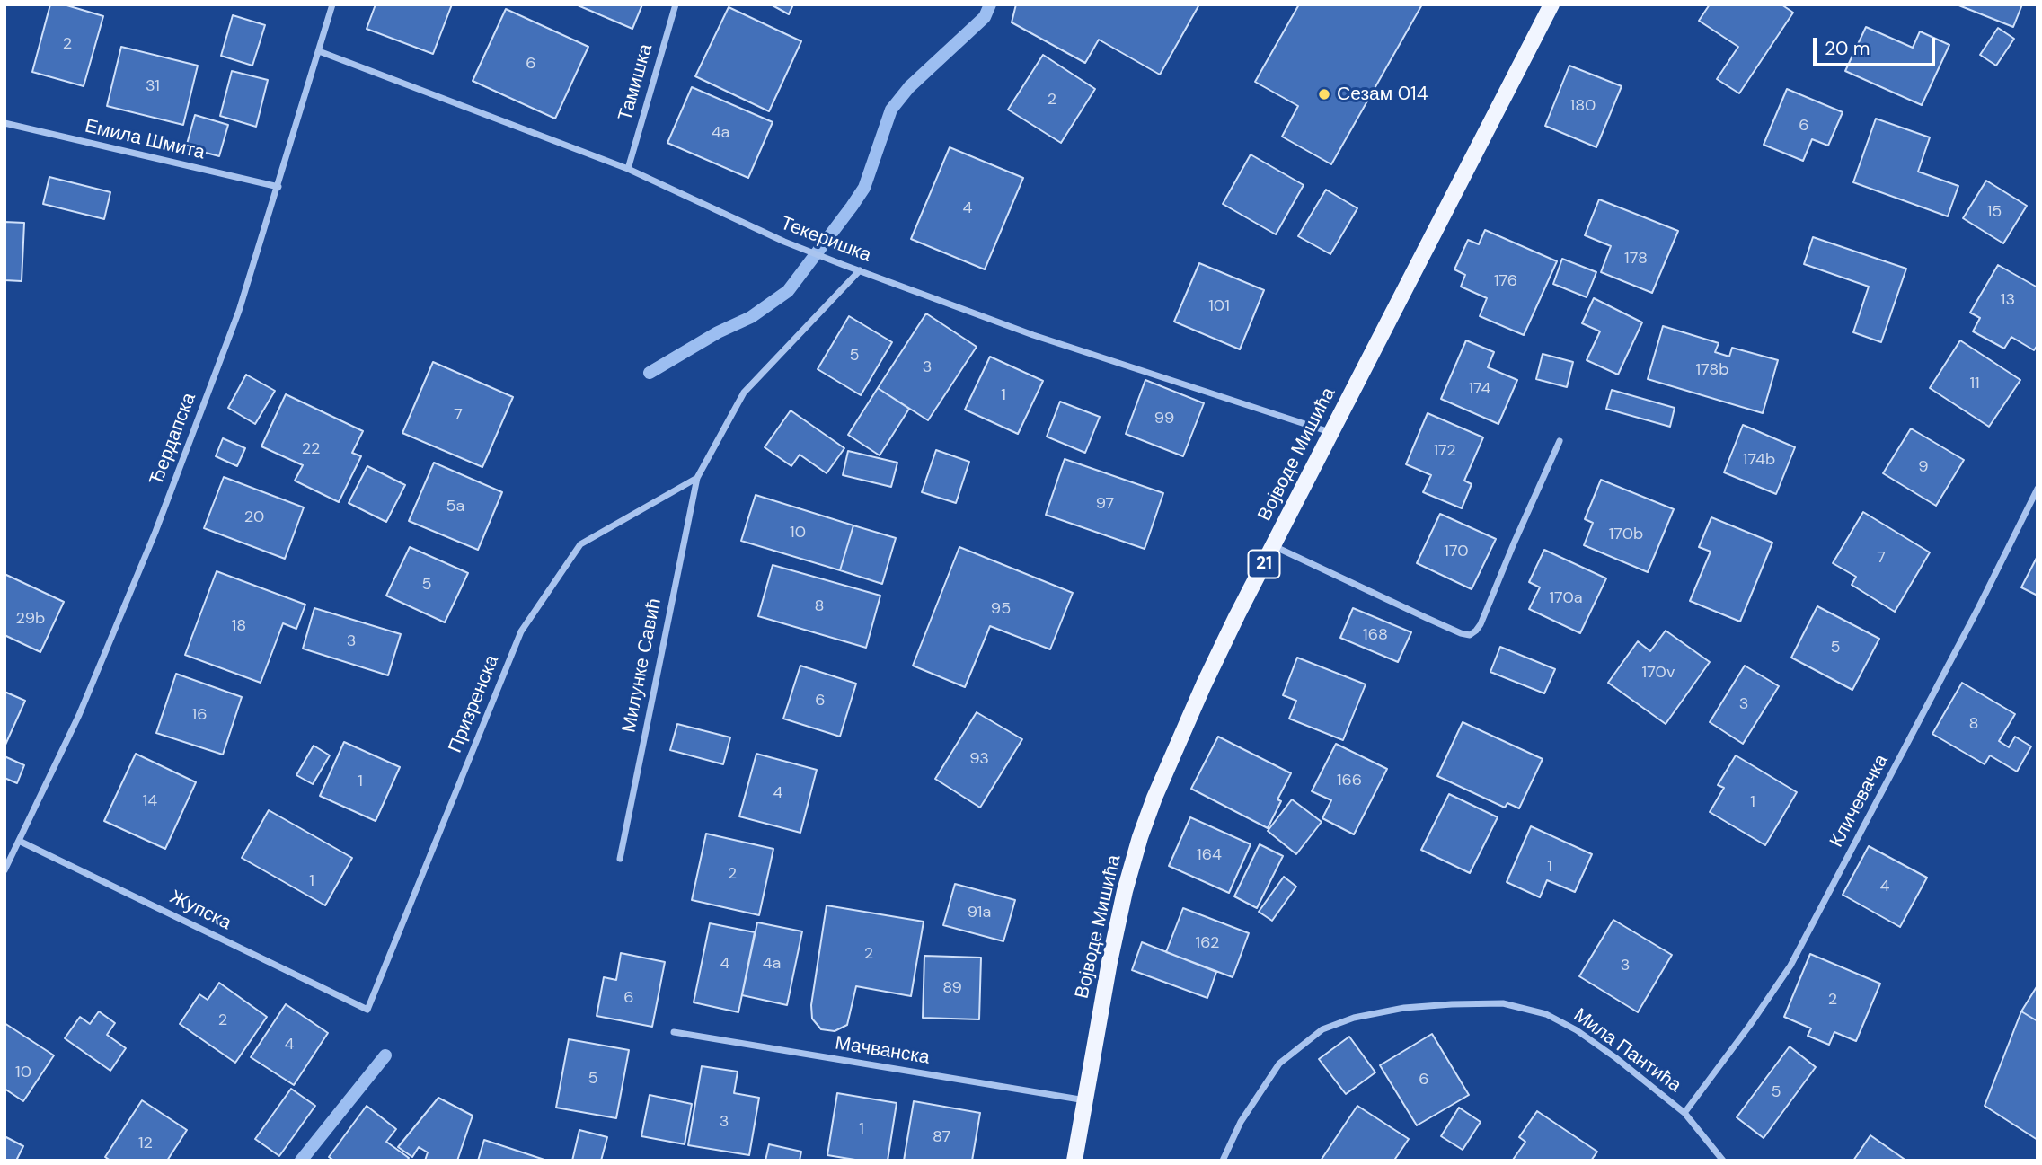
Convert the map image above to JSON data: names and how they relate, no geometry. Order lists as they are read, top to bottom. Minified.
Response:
{"streets":{"main road":["Војводе Мишића","21"],"street":["Тамишка","Емила Шмита","Текеришка","Ђердапска","Милунке Савић","Призренска","Кличевачка","Жупска","Мачванска","Мила Пантића"]},"crossings":[["Тамишка","Текеришка"],["Емила Шмита","Ђердапска"],["Текеришка","Ђердапска"],["Текеришка","Војводе Мишића"],["Текеришка","Милунке Савић"],["Ђердапска","Жупска"],["Војводе Мишића","Мачванска"],["Милунке Савић","Призренска"],["Призренска","Жупска"],["Кличевачка","Мила Пантића"]],"places":["Сезам 014"],"house_numbers":["2","6","31","2","180","6","4a","4","15","178","176","13","101","5","3","178b","11","174","1","7","99","22","172","174b","9","97","5a","20","10","170b","170","7","5","170a","8","95","29b","18","168","3","5","170v","6","3","16","8","93","166","1","4","14","1","164","1","2","1","4","91a","162","2","4","4a","3","89","6","2","2","4","10","5","6","5","3","1","87","12"],"scale_bar":"20 m"}
